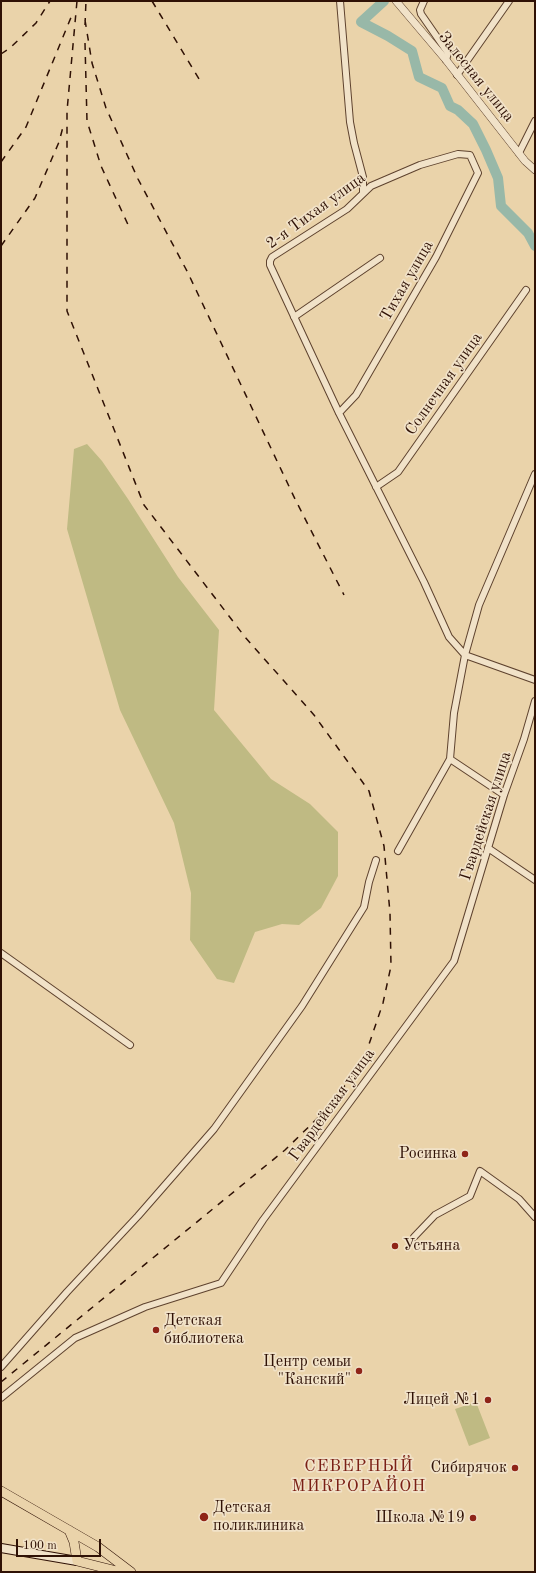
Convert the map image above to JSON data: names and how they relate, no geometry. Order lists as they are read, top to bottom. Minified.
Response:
{"streets":{"street":["Залесная улица","2-я Тихая улица","Тихая улица","Солнечная улица","Гвардейская улица"]},"crossings":[["2-я Тихая улица","Тихая улица"]],"districts":["СЕВЕРНЫЙ МИКРОРАЙОН"],"places":["Росинка","Устьяна","Детская библиотека","Центр семьи \"Канский\"","Лицей №1","Сибирячок","Детская поликлиника","Школа №19"],"scale_bar":"100 m"}
